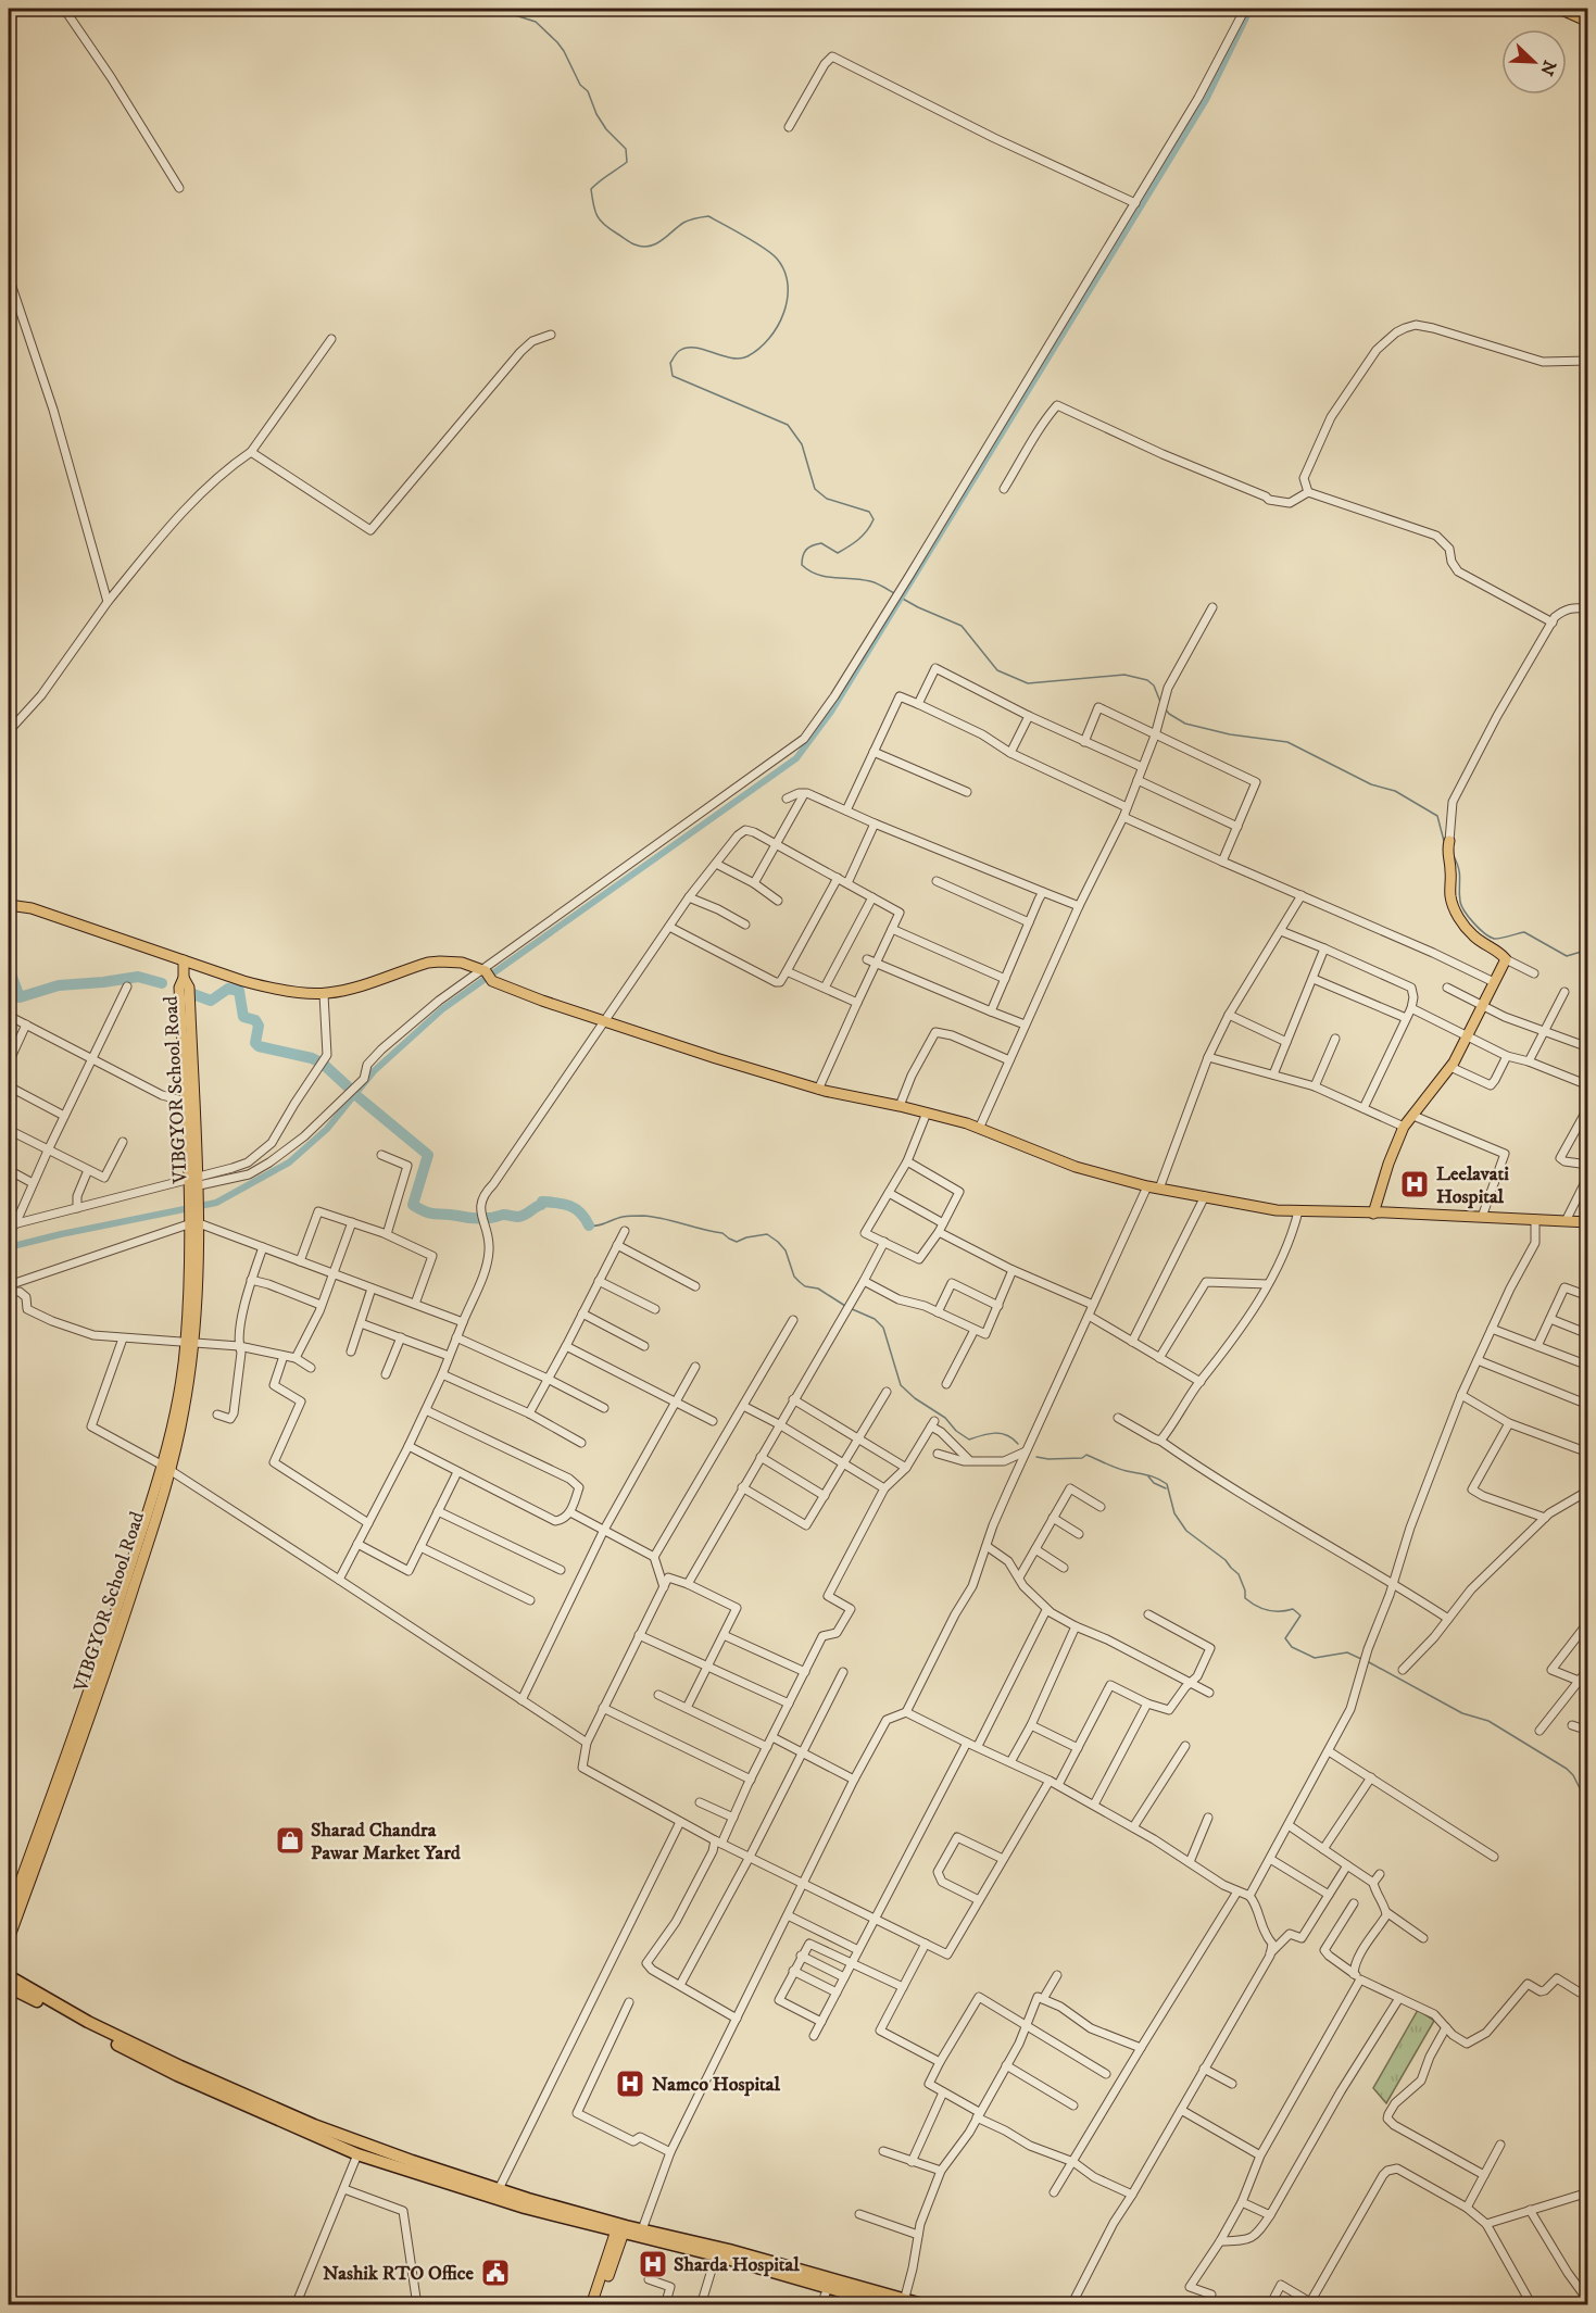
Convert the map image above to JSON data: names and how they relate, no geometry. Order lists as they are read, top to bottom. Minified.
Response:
{"streets":{"main road":["VIBGYOR School Road"]},"places":{"hospital":["Leelavati Hospital","Namco Hospital","Sharda Hospital"],"shop":["Sharad Chandra Pawar Market Yard"],"public building":["Nashik RTO Office"]},"north":"bottom right"}
